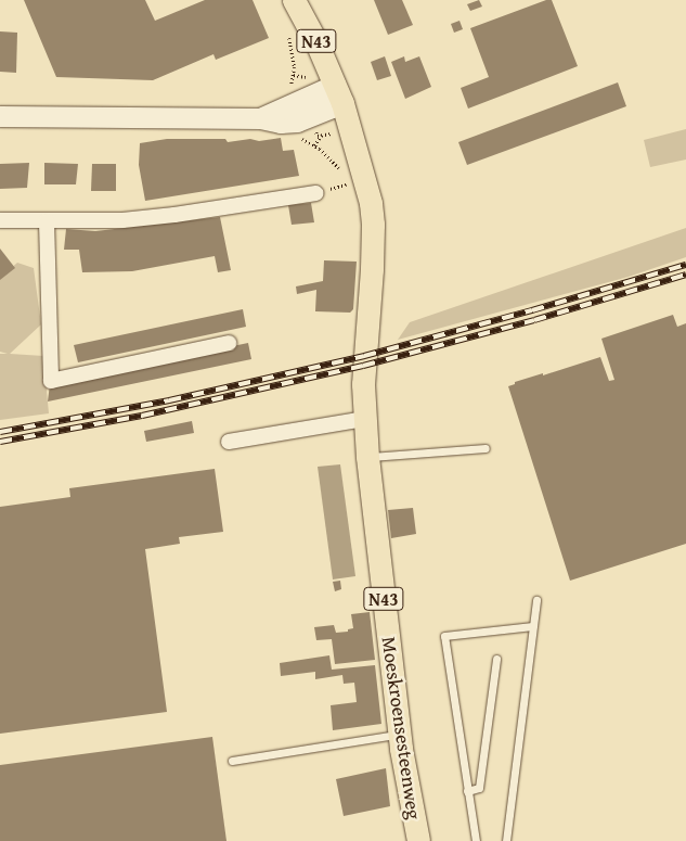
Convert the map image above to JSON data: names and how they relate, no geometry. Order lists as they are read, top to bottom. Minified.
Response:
{"streets":{"main road":["N43","Moeskroensesteenweg"]},"crossings":[["N43","Moeskroensesteenweg"]]}
